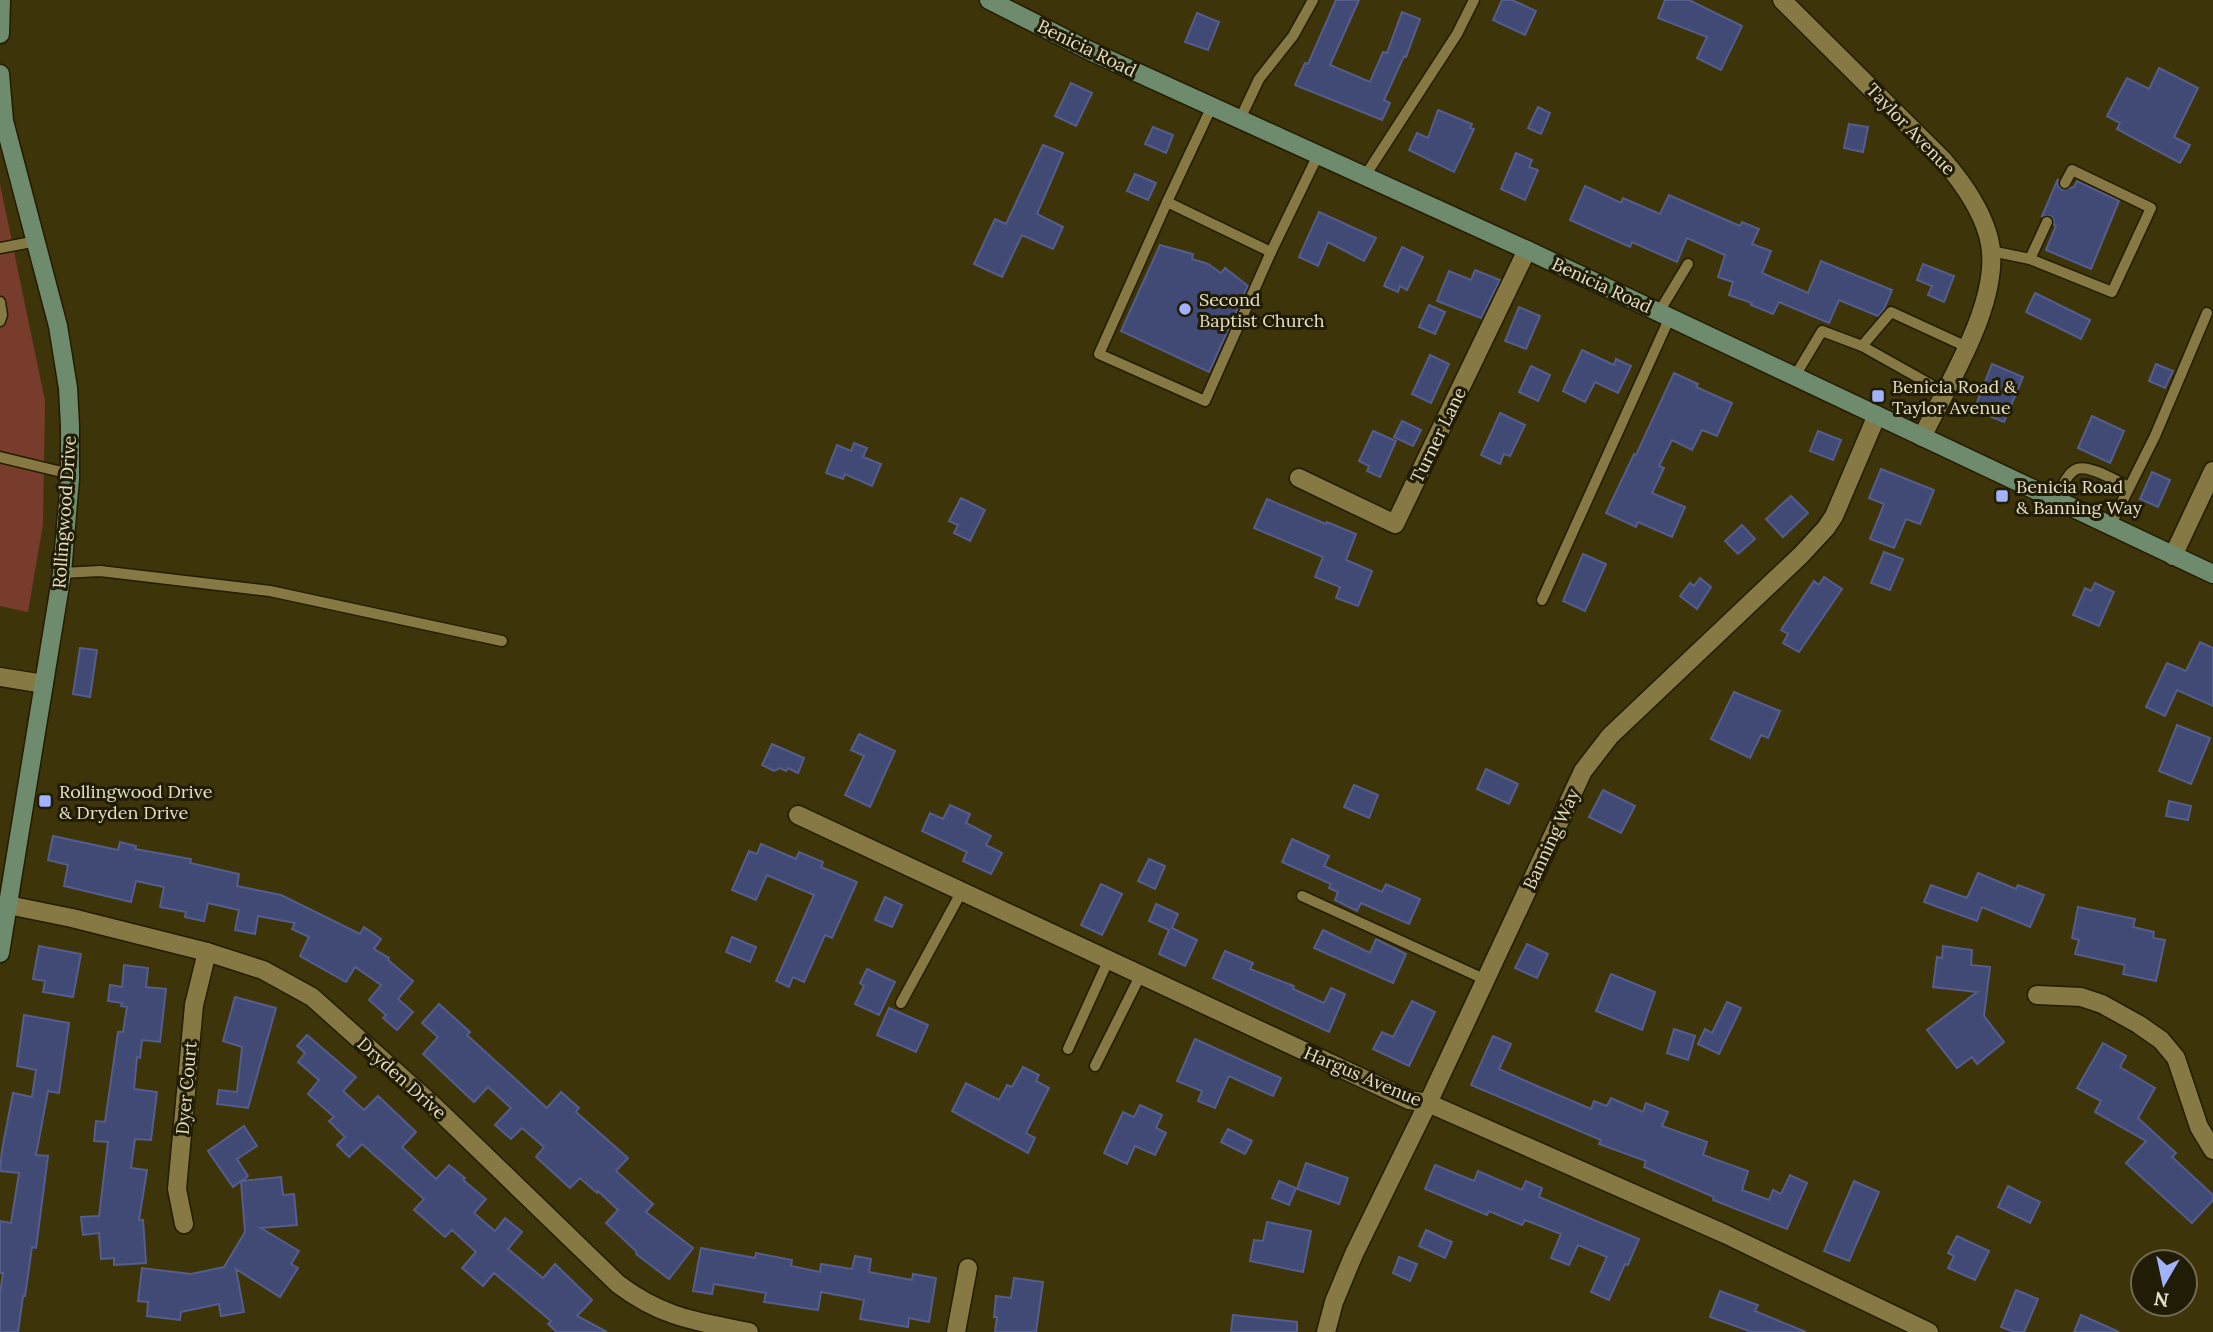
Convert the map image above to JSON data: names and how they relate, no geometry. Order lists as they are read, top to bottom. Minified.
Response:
{"streets":{"main road":["Benicia Road","Rollingwood Drive"],"street":["Taylor Avenue","Turner Lane","Banning Way","Hargus Avenue","Dryden Drive","Dyer Court"]},"crossings":[["Benicia Road","Taylor Avenue"],["Benicia Road","Turner Lane"],["Benicia Road","Banning Way"],["Rollingwood Drive","Dryden Drive"],["Banning Way","Hargus Avenue"],["Dryden Drive","Dyer Court"]],"places":{"other":["Second Baptist Church"],"transit":["Benicia Road & Taylor Avenue","Benicia Road & Banning Way","Rollingwood Drive & Dryden Drive"]},"north":"bottom"}
